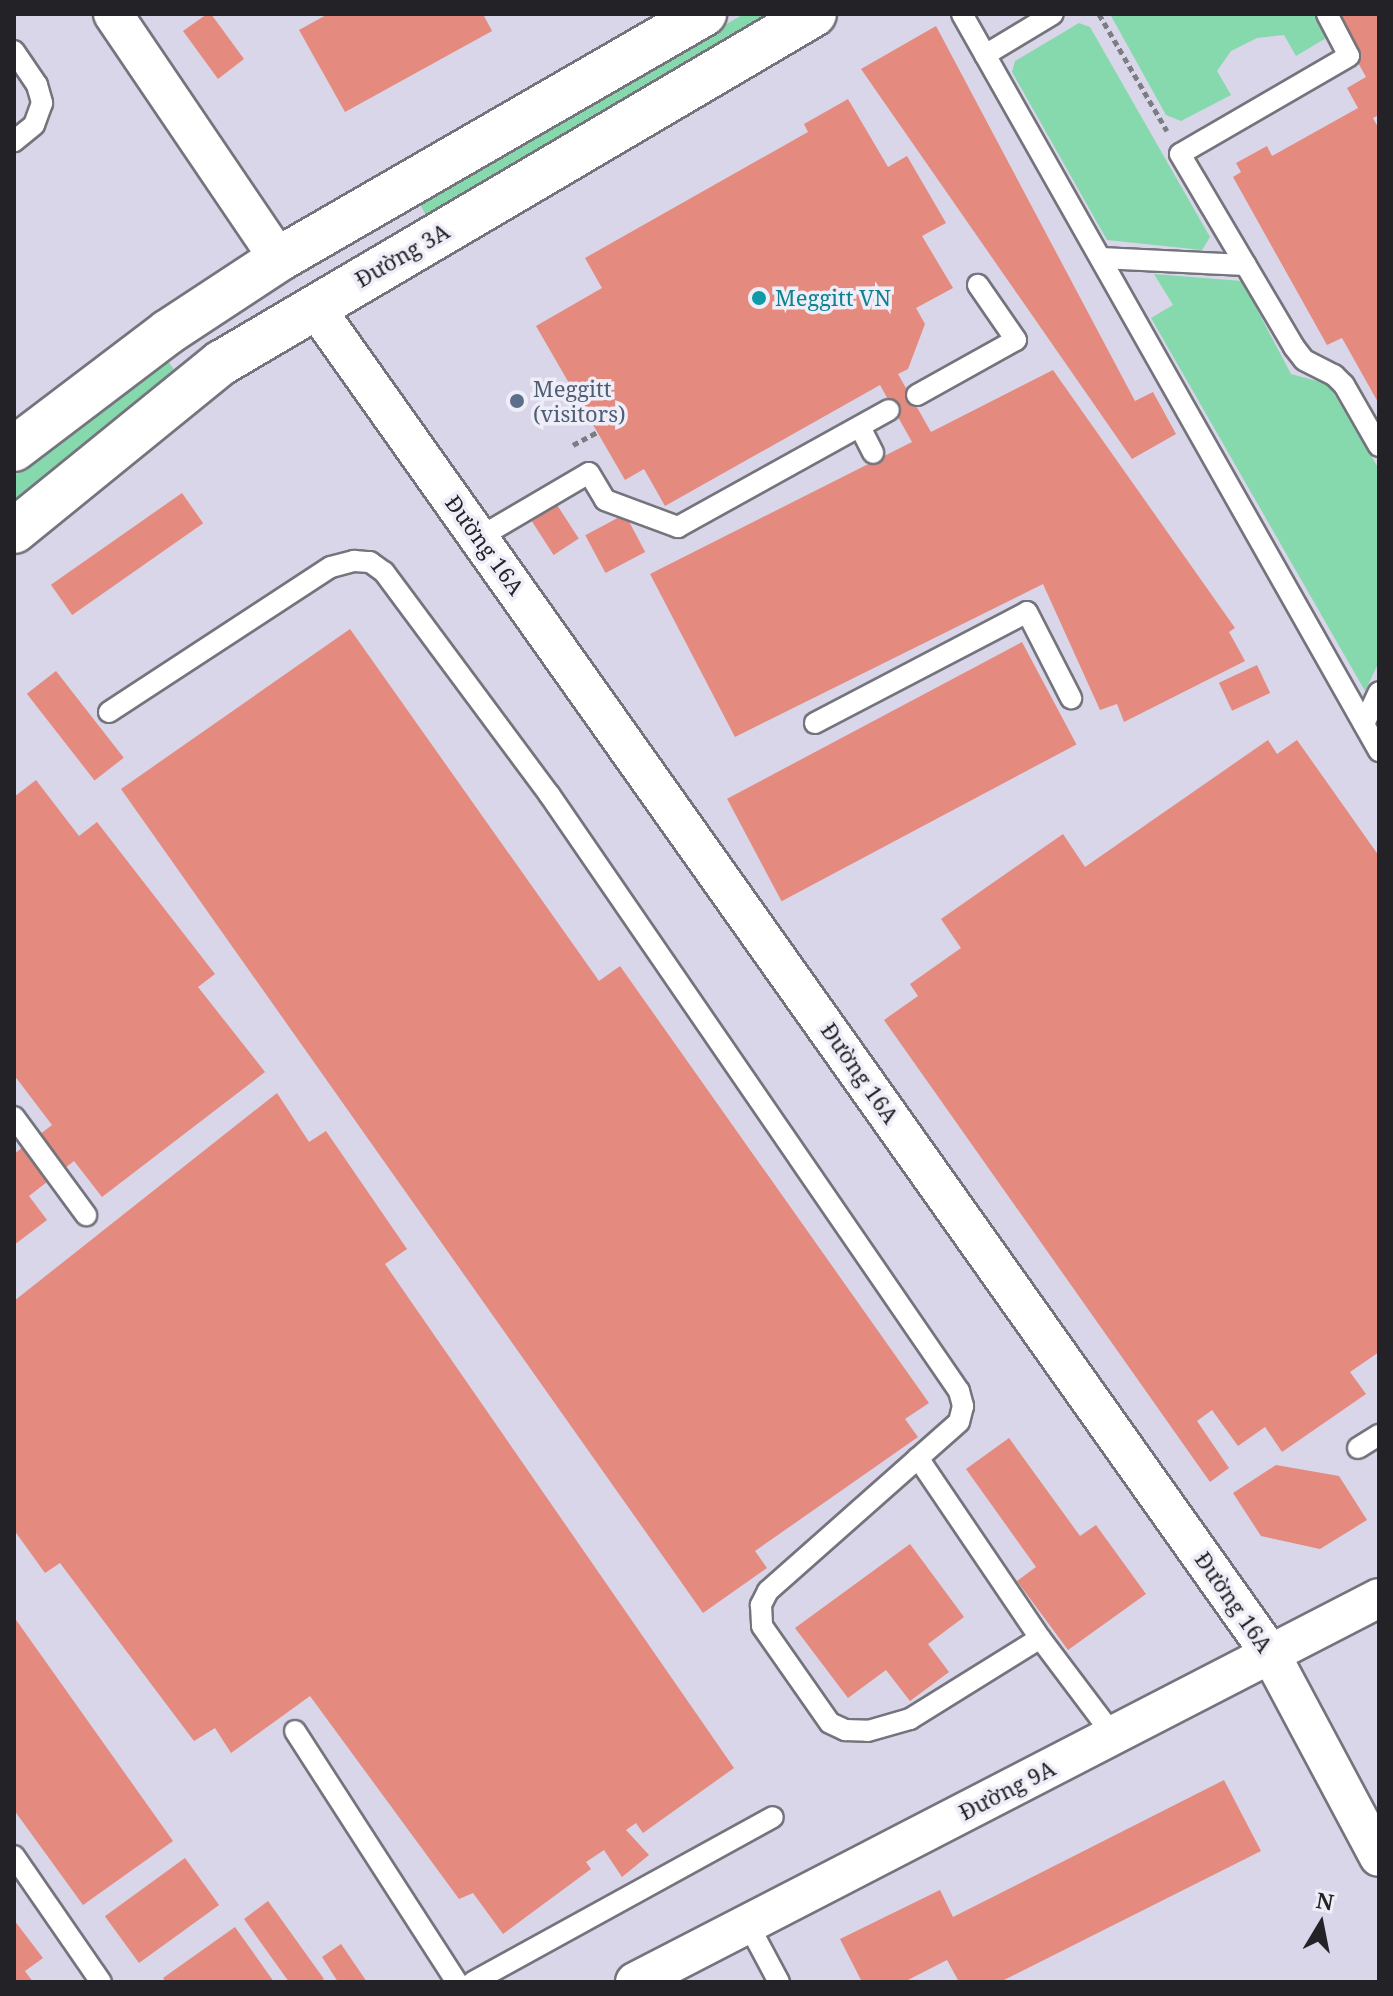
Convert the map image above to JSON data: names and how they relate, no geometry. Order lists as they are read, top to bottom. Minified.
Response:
{"streets":{"street":["Đường 3A","Đường 16A","Đường 9A"]},"crossings":[["Đường 3A","Đường 16A"],["Đường 16A","Đường 9A"]],"places":["Meggitt VN","Meggitt (visitors)"],"north":"top"}
